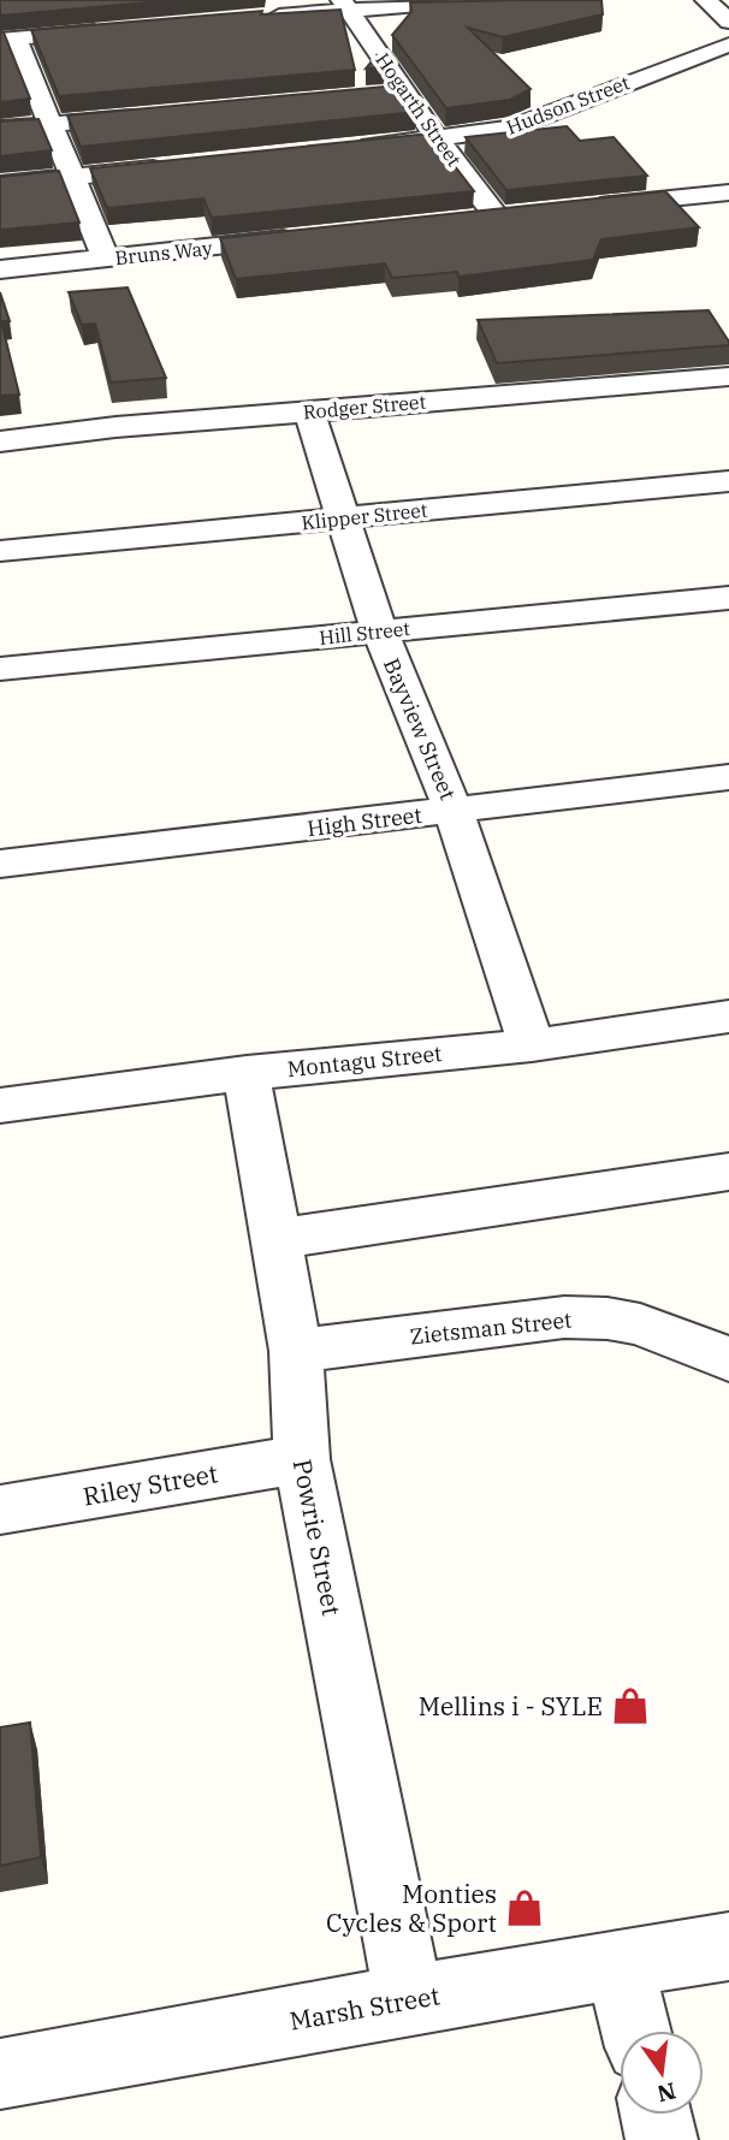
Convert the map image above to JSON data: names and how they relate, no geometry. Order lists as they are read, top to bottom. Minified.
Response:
{"streets":{"street":["Hudson Street","Hogarth Street","Bruns Way","Rodger Street","Klipper Street","Hill Street","Bayview Street","High Street","Montagu Street","Zietsman Street","Riley Street","Powrie Street","Marsh Street"]},"crossings":[["Hudson Street","Hogarth Street"],["Rodger Street","Bayview Street"],["Klipper Street","Bayview Street"],["Hill Street","Bayview Street"],["Bayview Street","High Street"],["Bayview Street","Montagu Street"],["Montagu Street","Powrie Street"],["Zietsman Street","Powrie Street"],["Riley Street","Powrie Street"],["Powrie Street","Marsh Street"]],"places":{"shop":["Mellins i - SYLE","Monties Cycles & Sport"]},"north":"bottom"}
